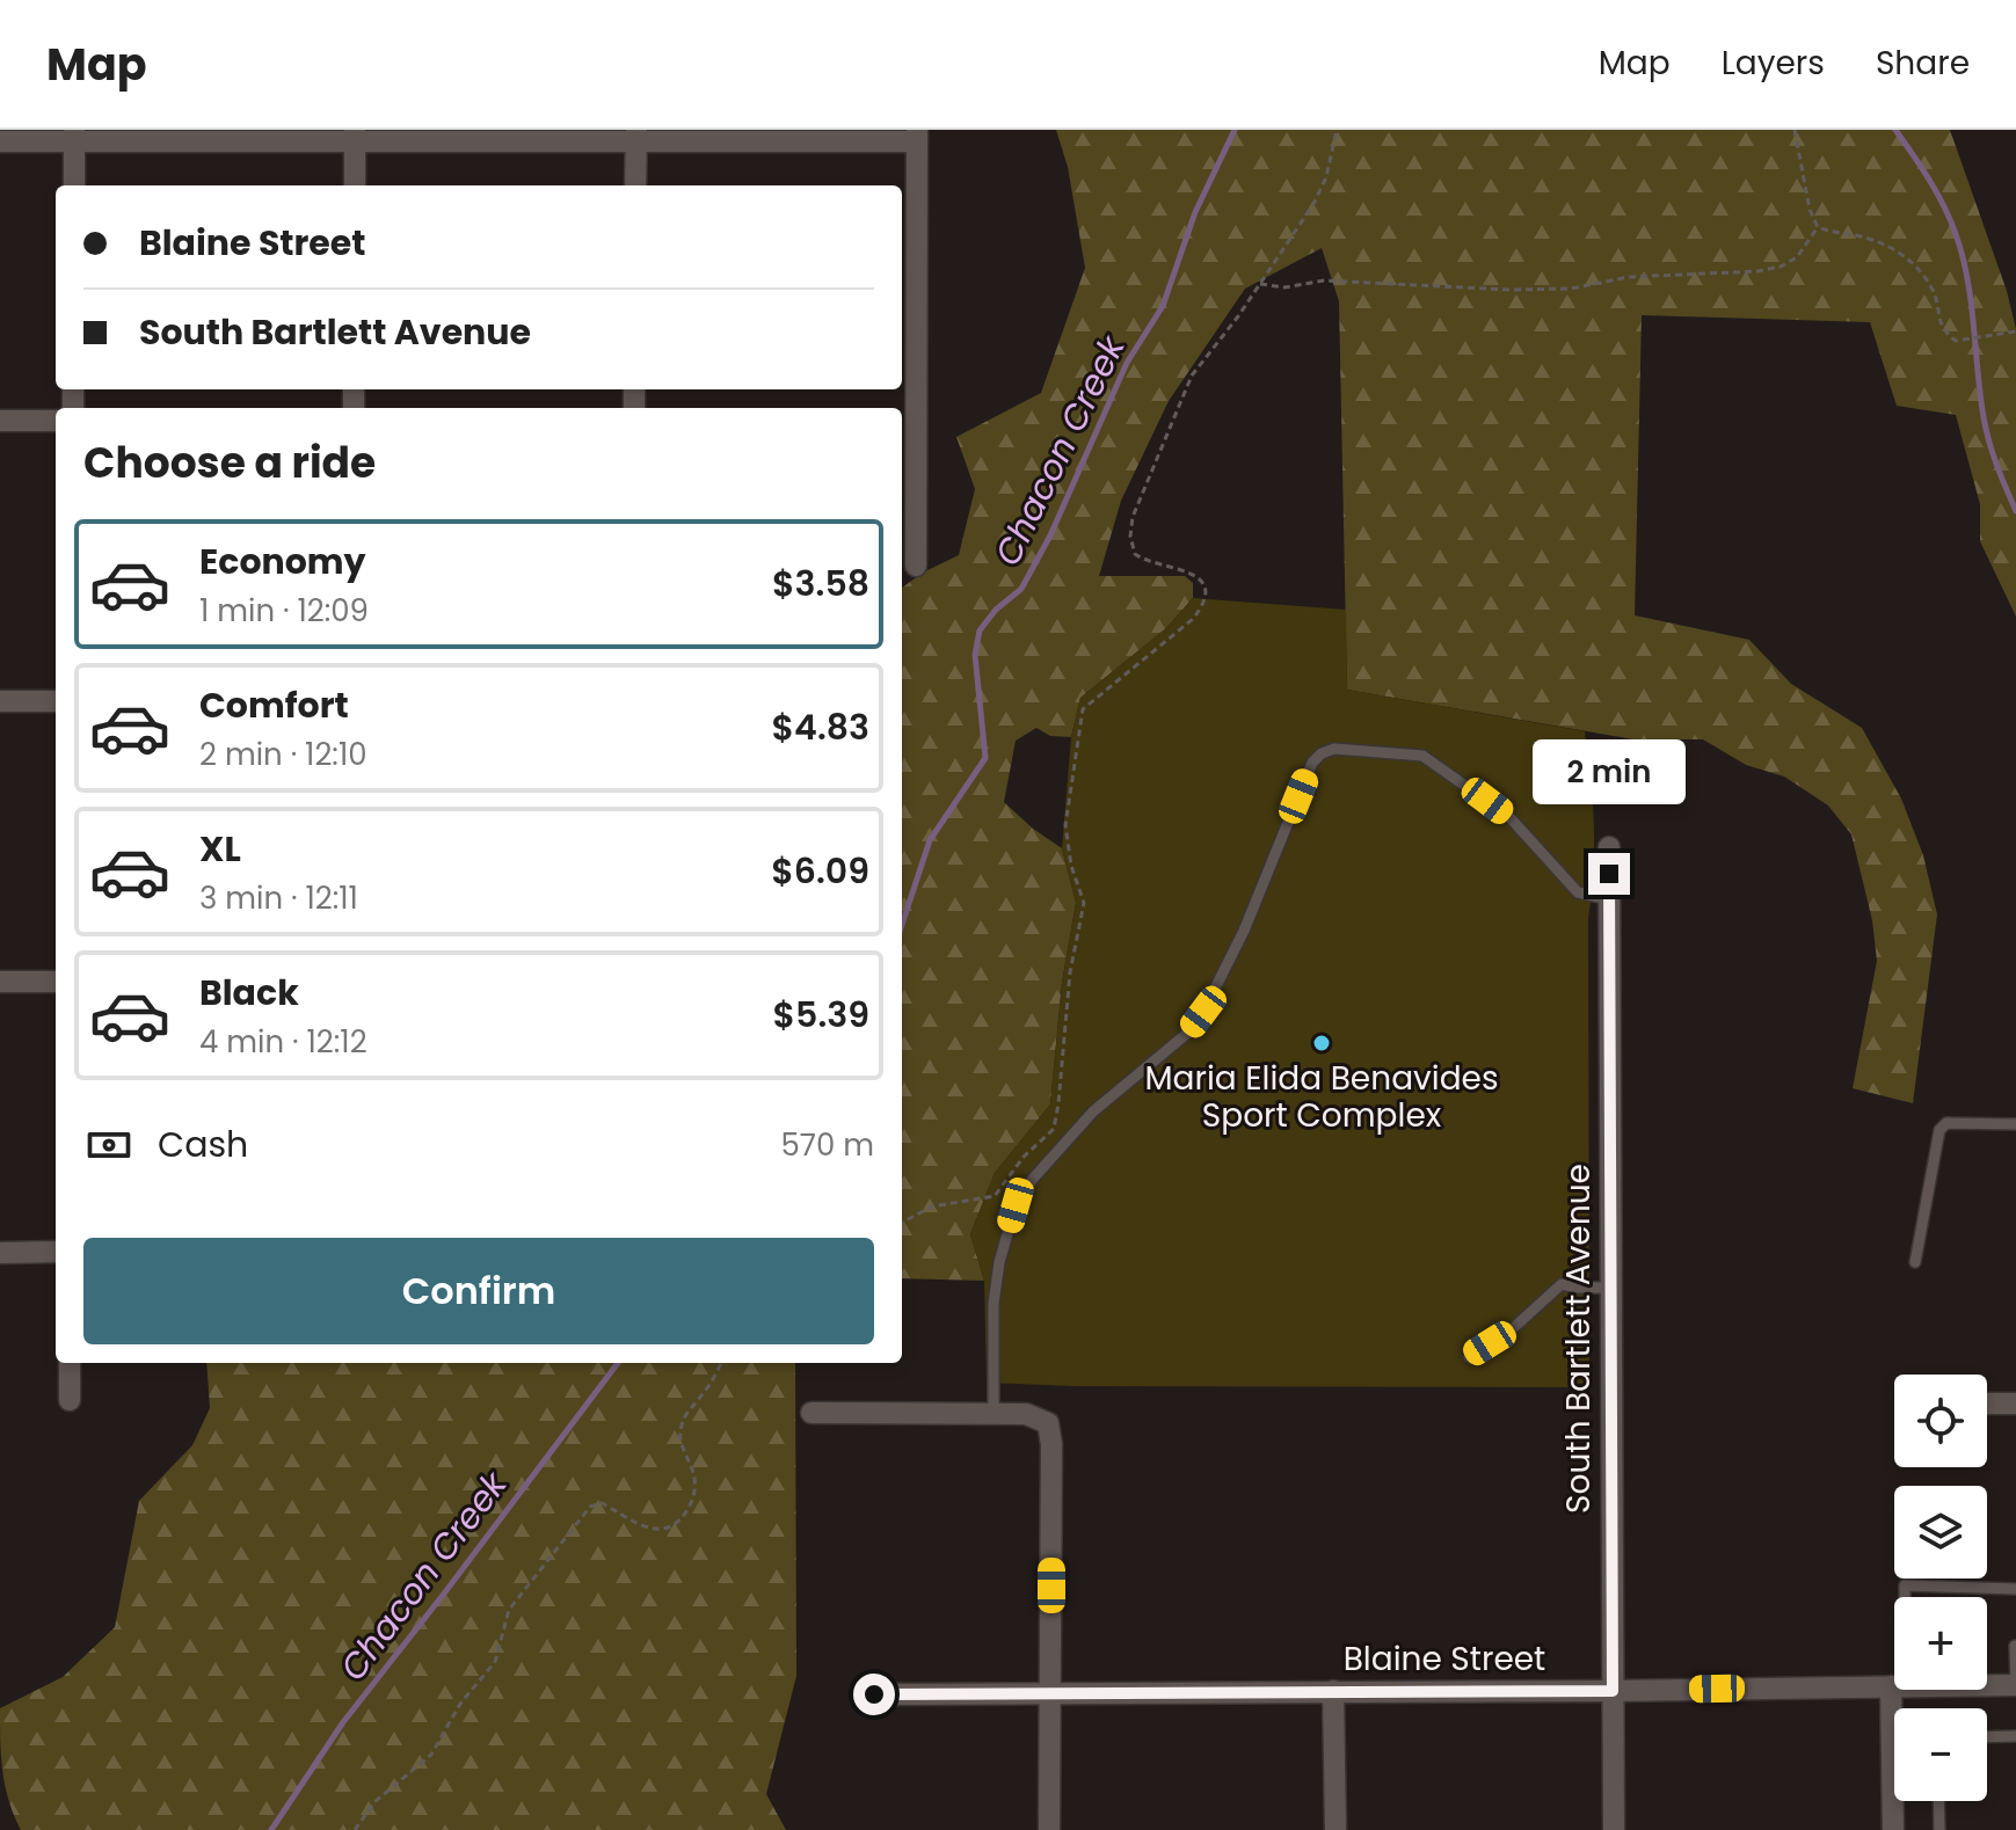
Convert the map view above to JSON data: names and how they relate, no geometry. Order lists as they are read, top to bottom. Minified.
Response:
{"streets":{"street":["South Bartlett Avenue","Blaine Street"]},"crossings":[["South Bartlett Avenue","Blaine Street"]],"water":["Chacon Creek"],"places":["Maria Elida Benavides Sport Complex"],"page":{"header":"Map","nav":["Map","Layers","Share"],"banner":["Blaine Street","South Bartlett Avenue"],"heading":"Choose a ride","list":[{"name":"Economy","note":"1 min · 12:09","value":"$3.58"},{"name":"Comfort","note":"2 min · 12:10","value":"$4.83"},{"name":"XL","note":"3 min · 12:11","value":"$6.09"},{"name":"Black","note":"4 min · 12:12","value":"$5.39"}],"bubble":"2 min","pay":["Cash","570 m"],"buttons":"Confirm","map_buttons":["+","−"]}}
